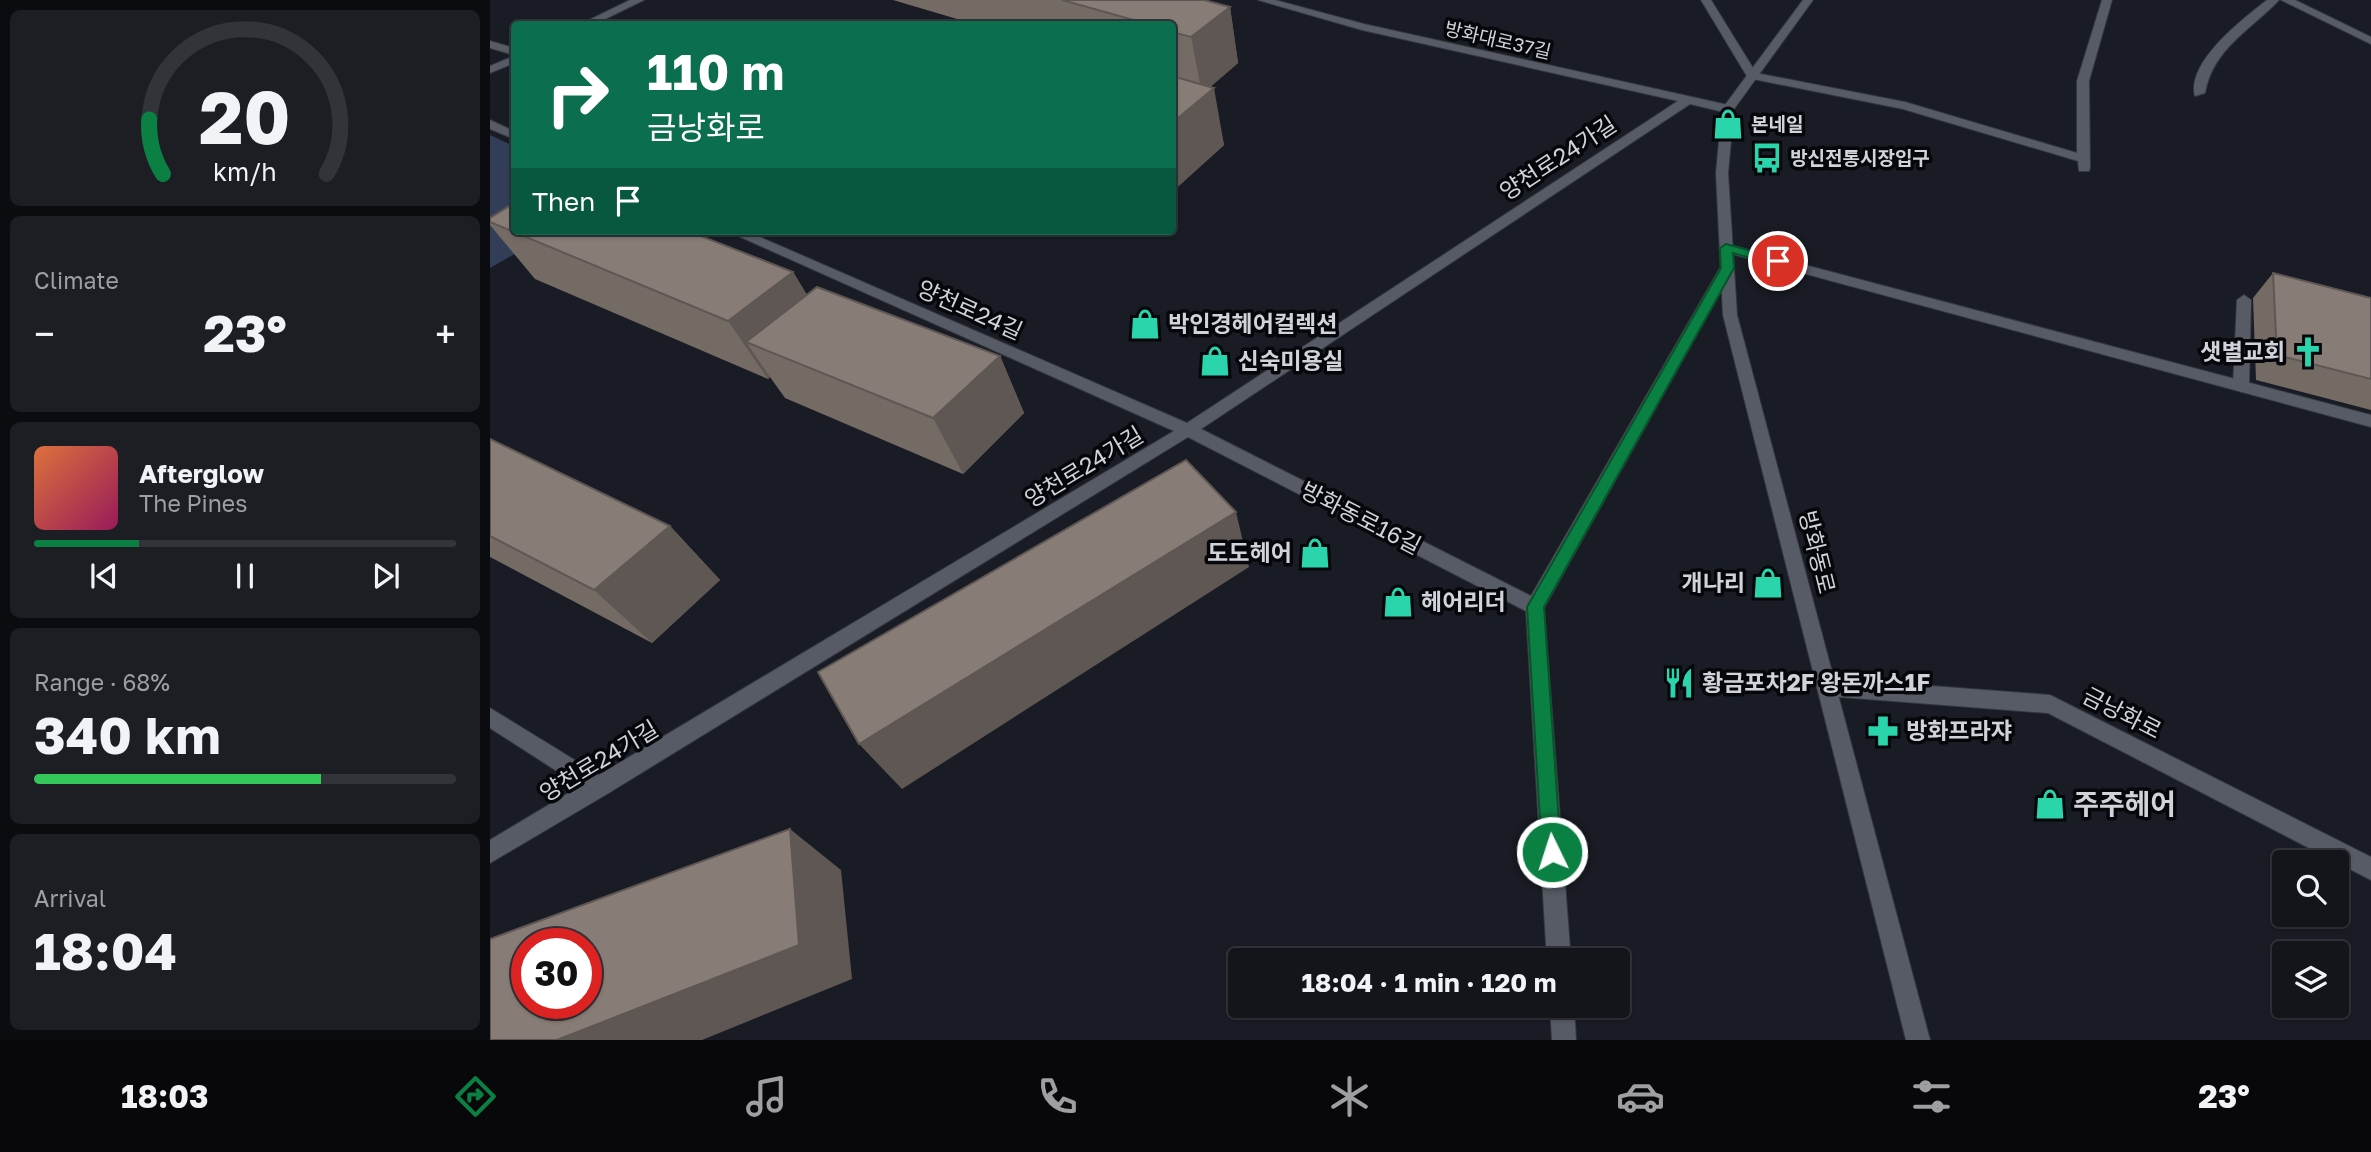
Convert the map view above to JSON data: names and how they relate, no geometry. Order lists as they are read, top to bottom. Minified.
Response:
{"streets":{"street":["방화대로37길","양천로24가길","양천로24길","방화동로16길","방화동로","금낭화로"]},"crossings":[["방화대로37길","양천로24가길"],["방화대로37길","방화동로"],["양천로24가길","양천로24길"],["양천로24가길","방화동로16길"],["양천로24길","방화동로16길"],["방화동로","금낭화로"]],"places":{"shop":["본네일","박인경헤어컬렉션","신숙미용실","도도헤어","개나리","헤어리더","주주헤어"],"bus stop":["방신전통시장입구"],"church":["샛별교회"],"restaurant":["황금포차2F 왕돈까스1F"],"pharmacy":["방화프라쟈"]},"page":{"turn":["110 m","금낭화로"],"then":"Then","tile":["Climate",["Range · 68%","340 km"],["Arrival","18:04"]],"heat":["−","23°","+"],"song":["Afterglow","The Pines"],"limit":"30","trip":"18:04 · 1 min · 120 m","tabs":["18:03","23°"],"gauge":["20","km/h"]}}
